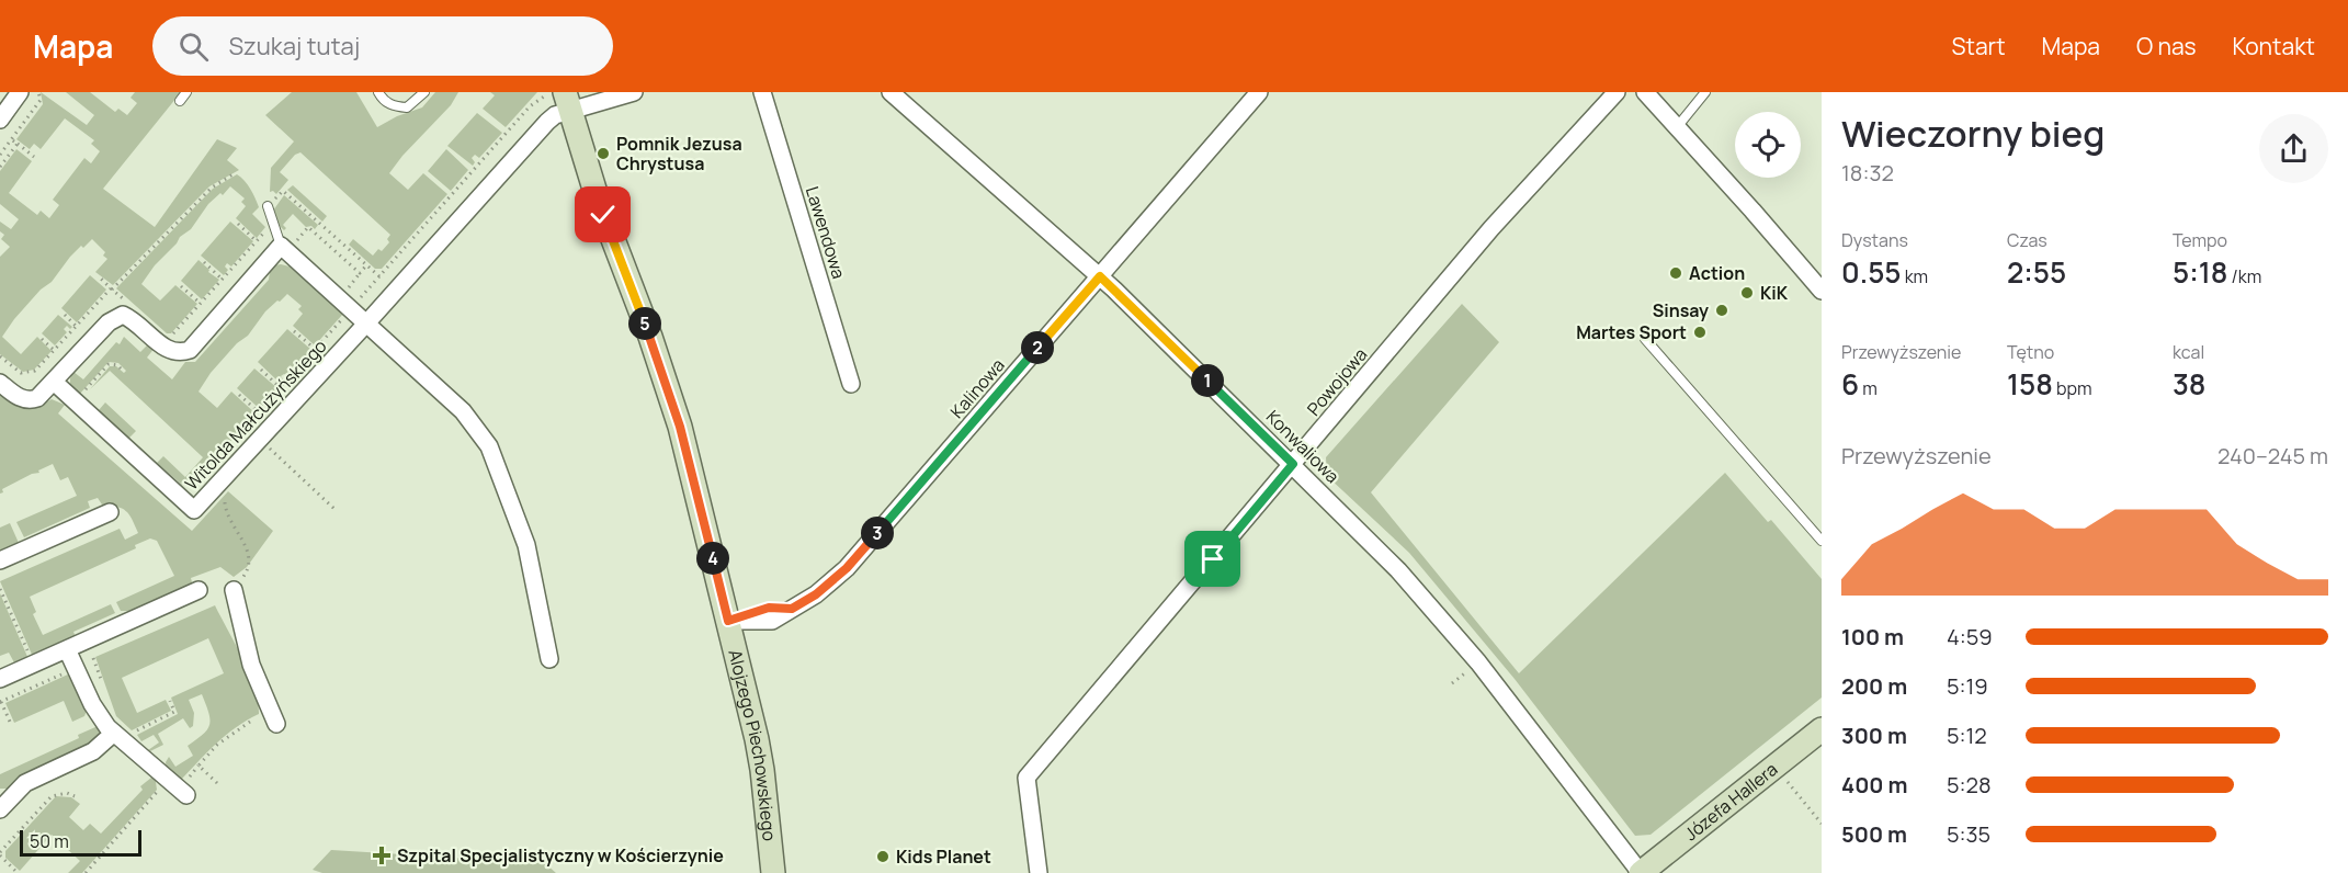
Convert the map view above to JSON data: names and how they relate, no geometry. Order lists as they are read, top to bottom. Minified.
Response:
{"streets":{"street":["Lawendowa","Powojowa","Kalinowa","Witolda Małcużyńskiego","Konwaliowa","Alojzego Piechowskiego","Józefa Hallera"]},"crossings":[["Powojowa","Konwaliowa"],["Kalinowa","Konwaliowa"],["Kalinowa","Alojzego Piechowskiego"],["Witolda Małcużyńskiego","Alojzego Piechowskiego"],["Konwaliowa","Józefa Hallera"]],"places":{"other":["Pomnik Jezusa Chrystusa","Action","KiK","Sinsay","Martes Sport","Kids Planet"],"health":["Szpital Specjalistyczny w Kościerzynie"]},"scale_bar":"50 m","page":{"header":"Mapa","search":"Szukaj tutaj","nav":["Start","Mapa","O nas","Kontakt"],"heading":["Wieczorny bieg","18:32"],"stats":[["Dystans","0.55 km"],["Czas","2:55"],["Tempo","5:18 /km"],["Przewyższenie","6 m"],["Tętno","158 bpm"],["kcal","38"]],"pins":["5","2","1","3","4"],"chart":["Przewyższenie","240–245 m"],"list":[{"name":"100 m","note":"4:59"},{"name":"200 m","note":"5:19"},{"name":"300 m","note":"5:12"},{"name":"400 m","note":"5:28"},{"name":"500 m","note":"5:35"}],"scale":"50 m"}}
